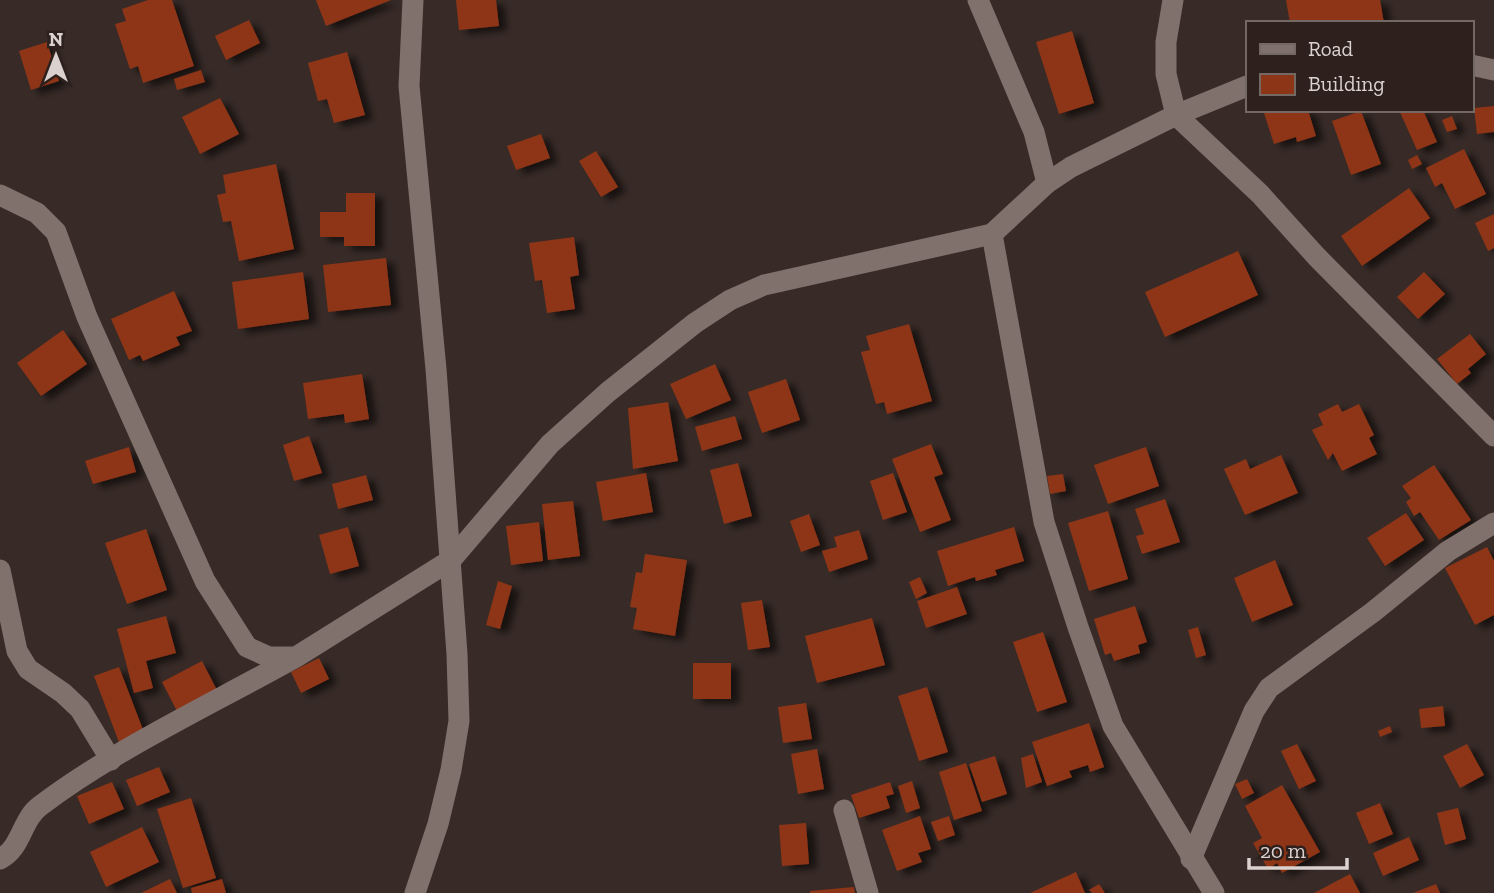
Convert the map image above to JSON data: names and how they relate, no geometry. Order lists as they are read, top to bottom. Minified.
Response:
{"legend":["Road","Building"],"scale_bar":"20 m","north":"top"}
